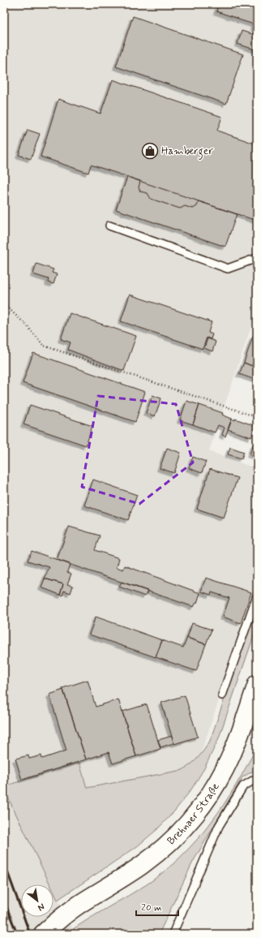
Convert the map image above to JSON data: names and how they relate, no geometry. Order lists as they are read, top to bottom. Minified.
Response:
{"streets":{"main road":["Brehnaer Straße"]},"places":{"shop":["Hamberger"]},"scale_bar":"20 m","north":"bottom right"}
